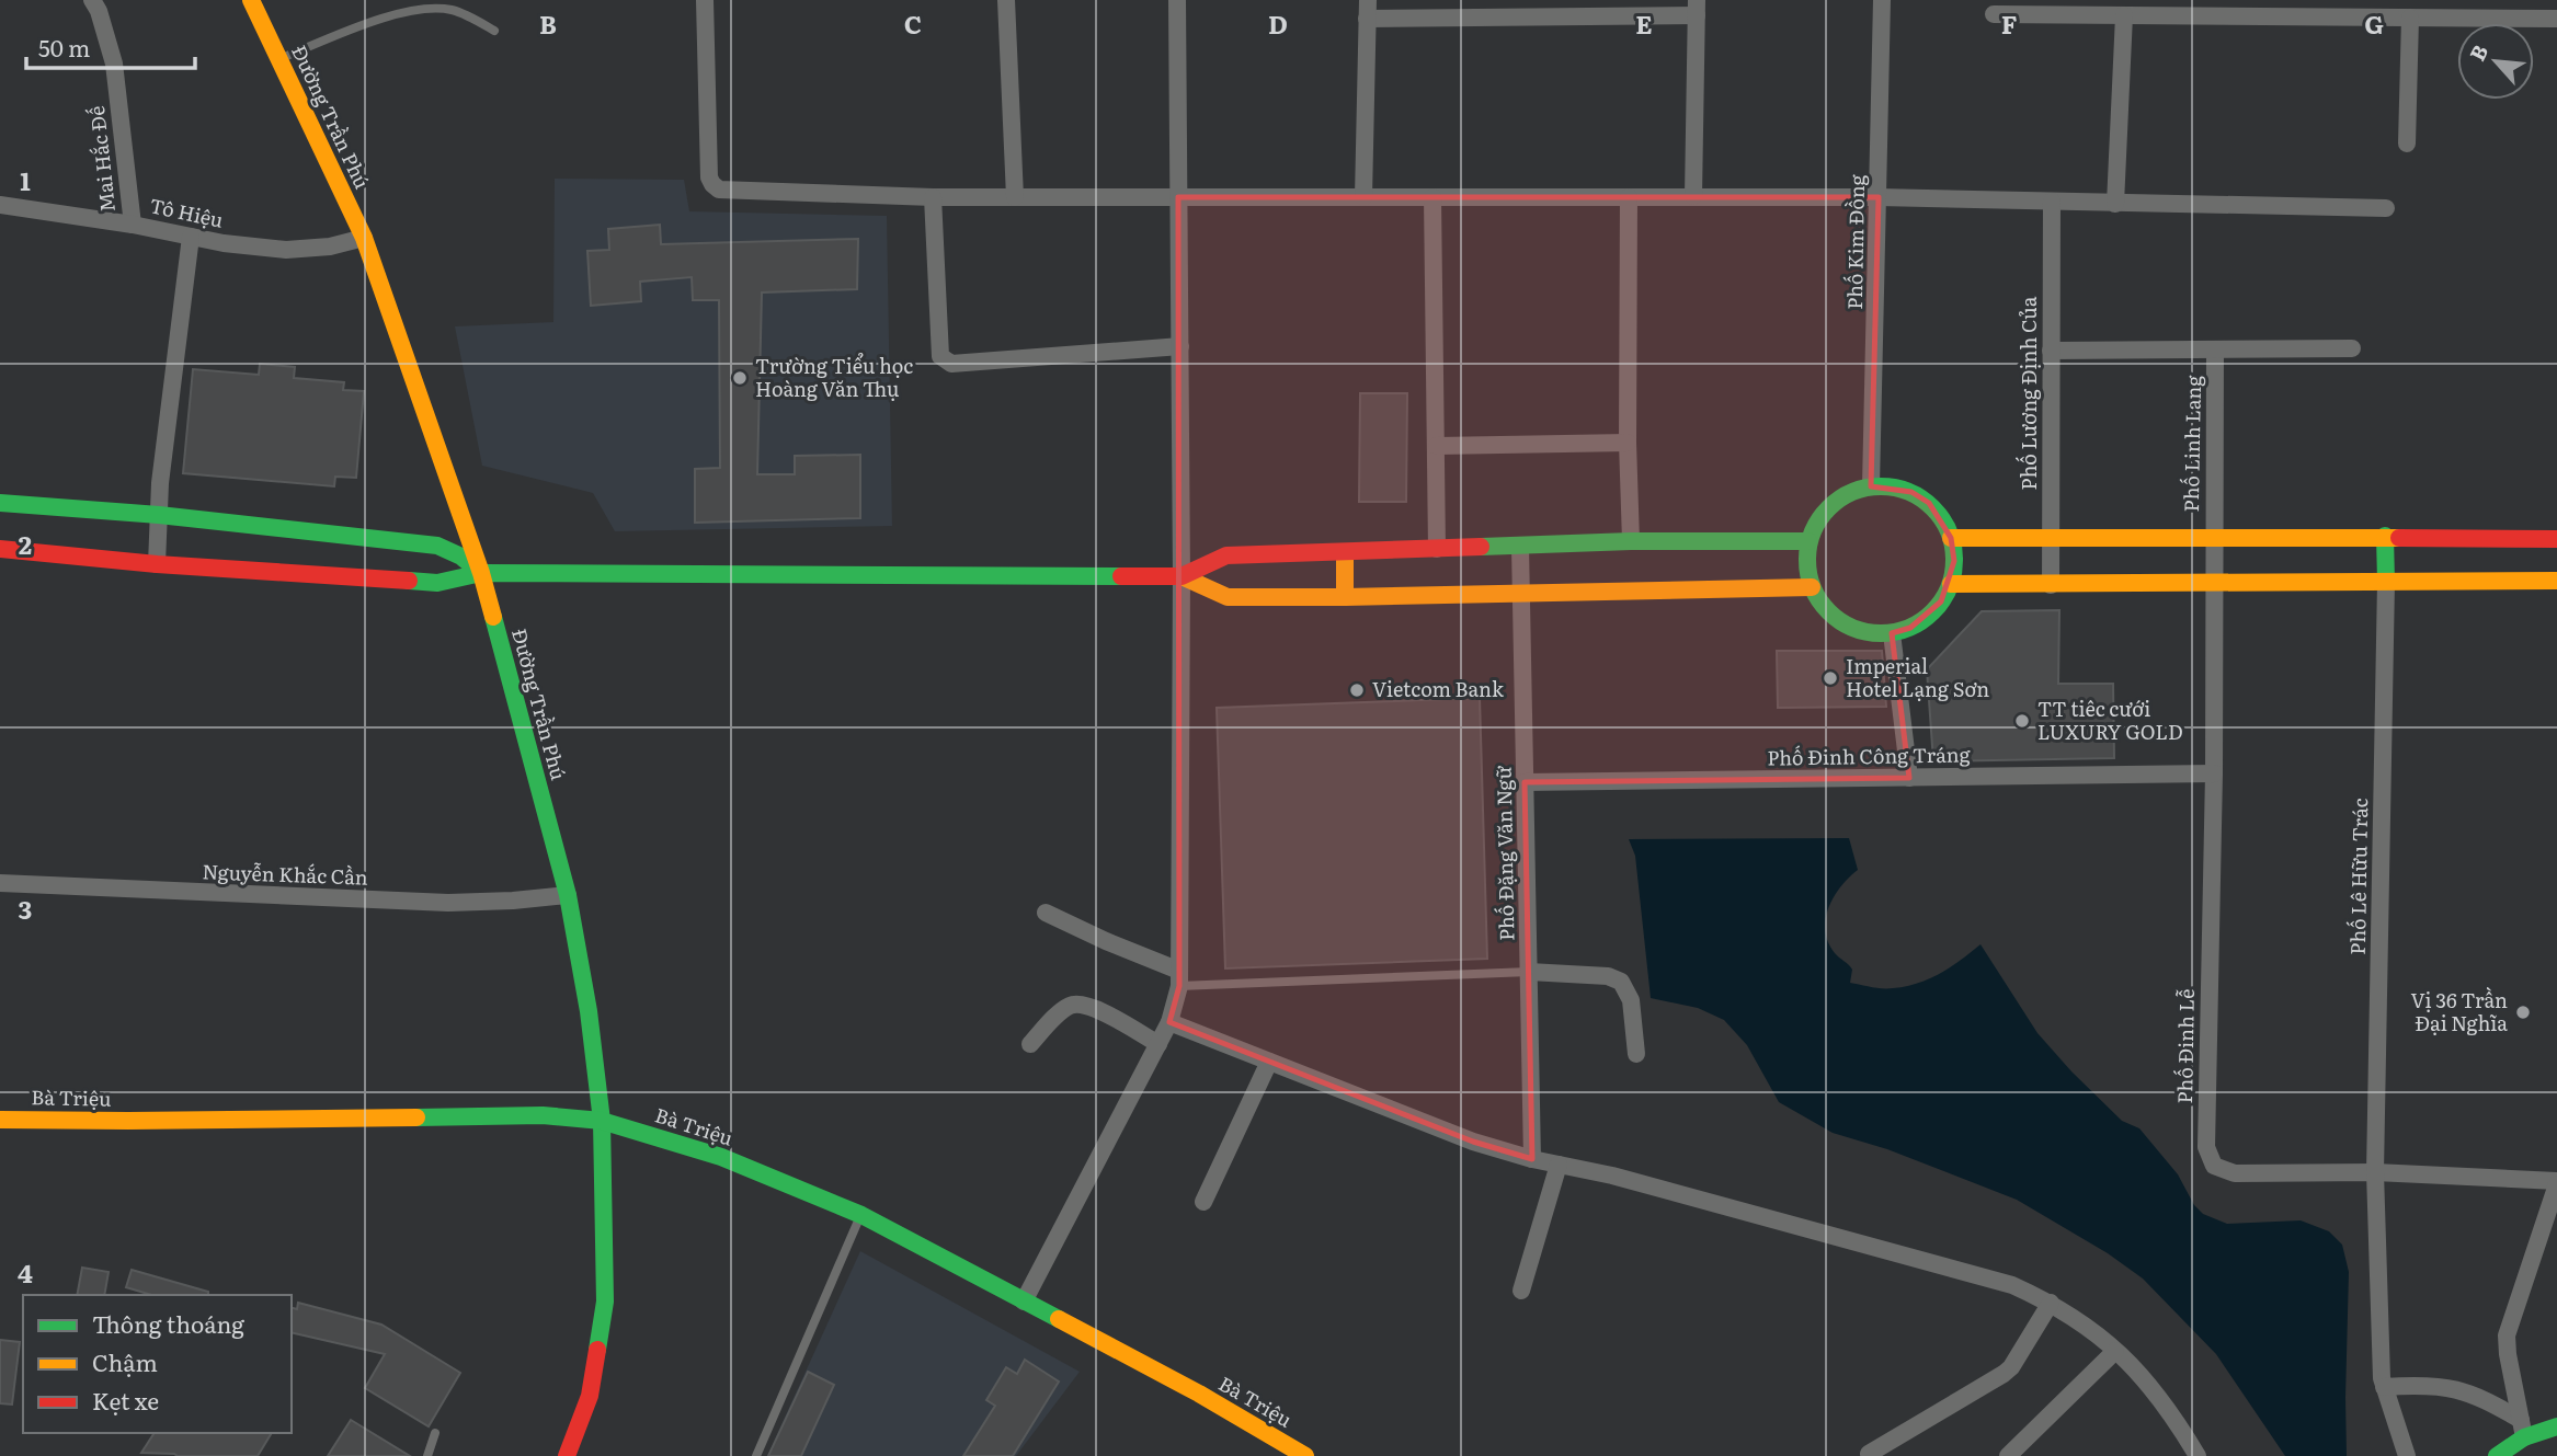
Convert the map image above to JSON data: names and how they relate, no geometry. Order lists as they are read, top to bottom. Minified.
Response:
{"streets":{"main road":["Đường Trần Phú","Bà Triệu"],"street":["Mai Hắc Đế","Tô Hiệu","Phố Kim Đồng","Phố Lương Định Của","Phố Linh Lang","Phố Đinh Công Tráng","Phố Đặng Văn Ngữ","Nguyễn Khắc Cần","Phố Lê Hữu Trác","Phố Đinh Lễ"]},"crossings":[["Đường Trần Phú","Tô Hiệu"],["Đường Trần Phú","Nguyễn Khắc Cần"],["Đường Trần Phú","Bà Triệu"],["Mai Hắc Đế","Tô Hiệu"],["Phố Lương Định Của","Phố Linh Lang"],["Phố Linh Lang","Phố Đinh Lễ"],["Phố Đinh Công Tráng","Phố Đặng Văn Ngữ"],["Phố Đinh Công Tráng","Phố Đinh Lễ"],["Phố Lê Hữu Trác","Phố Đinh Lễ"]],"places":["Trường Tiểu học Hoàng Văn Thụ","Imperial Hotel Lạng Sơn","Vietcom Bank","TT tiêc cưới LUXURY GOLD","Vị 36 Trần Đại Nghĩa"],"legend":["Thông thoáng","Chậm","Kẹt xe"],"scale_bar":"50 m","north":"top left","grid":{"columns":["B","C","D","E","F","G"],"rows":["1","2","3","4"]}}
